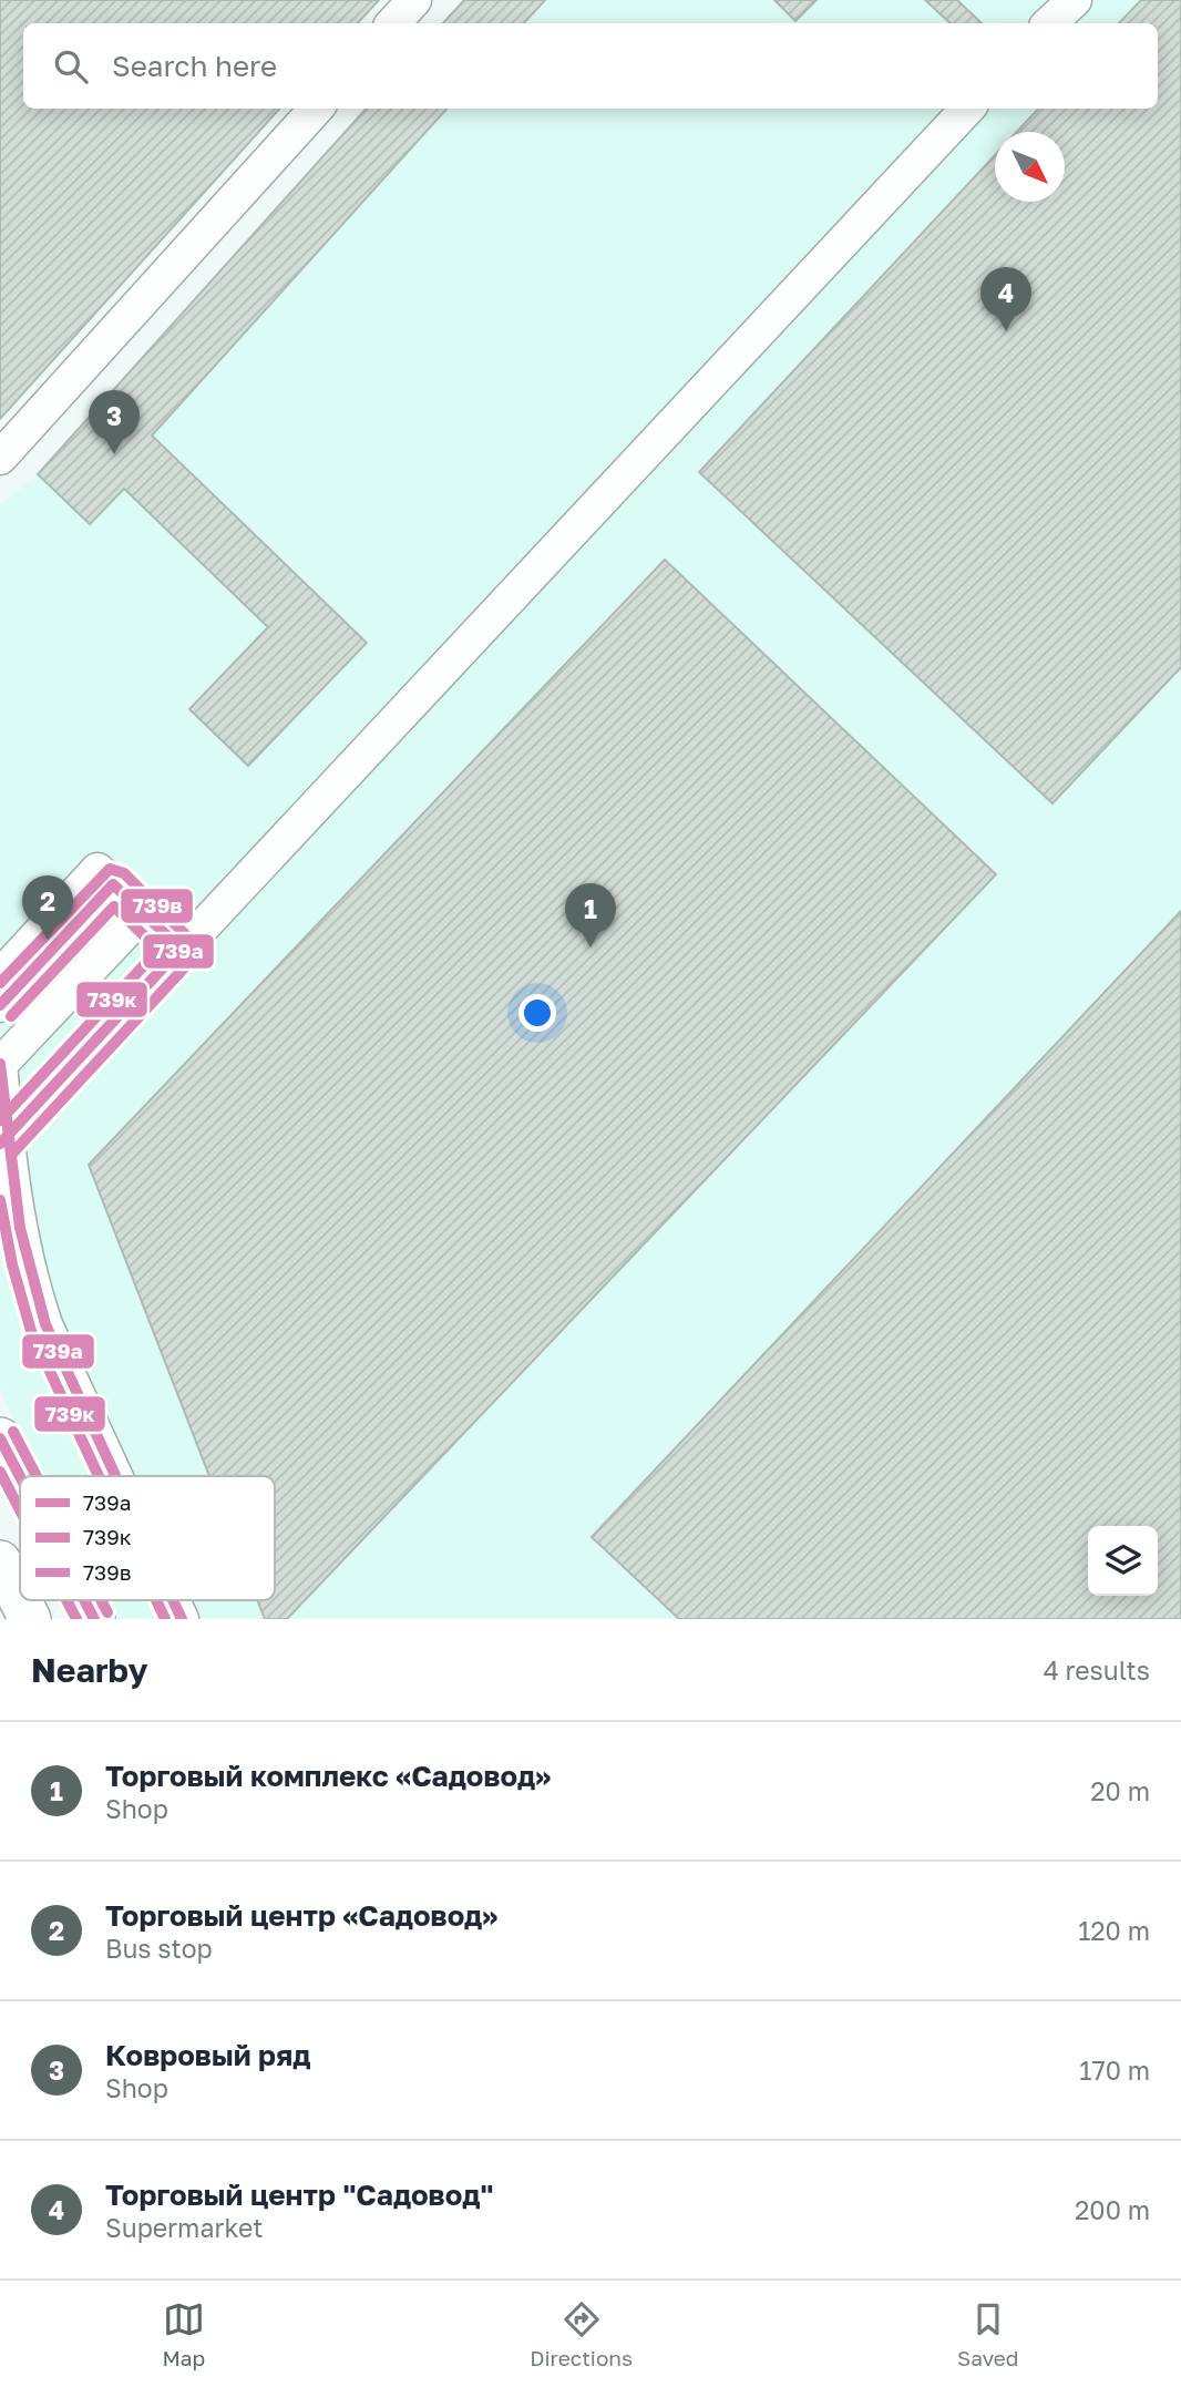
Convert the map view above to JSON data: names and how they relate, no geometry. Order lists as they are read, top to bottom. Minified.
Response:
{"lines":["transit line 739в","transit line 739а","transit line 739к"],"legend":["739а","739к","739в"],"north":"bottom right","page":{"search":"Search here","pins":["4","3","2","1"],"heading":["Nearby","4 results"],"list":[{"mark":"1","name":"Торговый комплекс «Садовод»","note":"Shop","value":"20 m"},{"mark":"2","name":"Торговый центр «Садовод»","note":"Bus stop","value":"120 m"},{"mark":"3","name":"Ковровый ряд","note":"Shop","value":"170 m"},{"mark":"4","name":"Торговый центр \"Садовод\"","note":"Supermarket","value":"200 m"}],"nav":["Map","Directions","Saved"]}}
